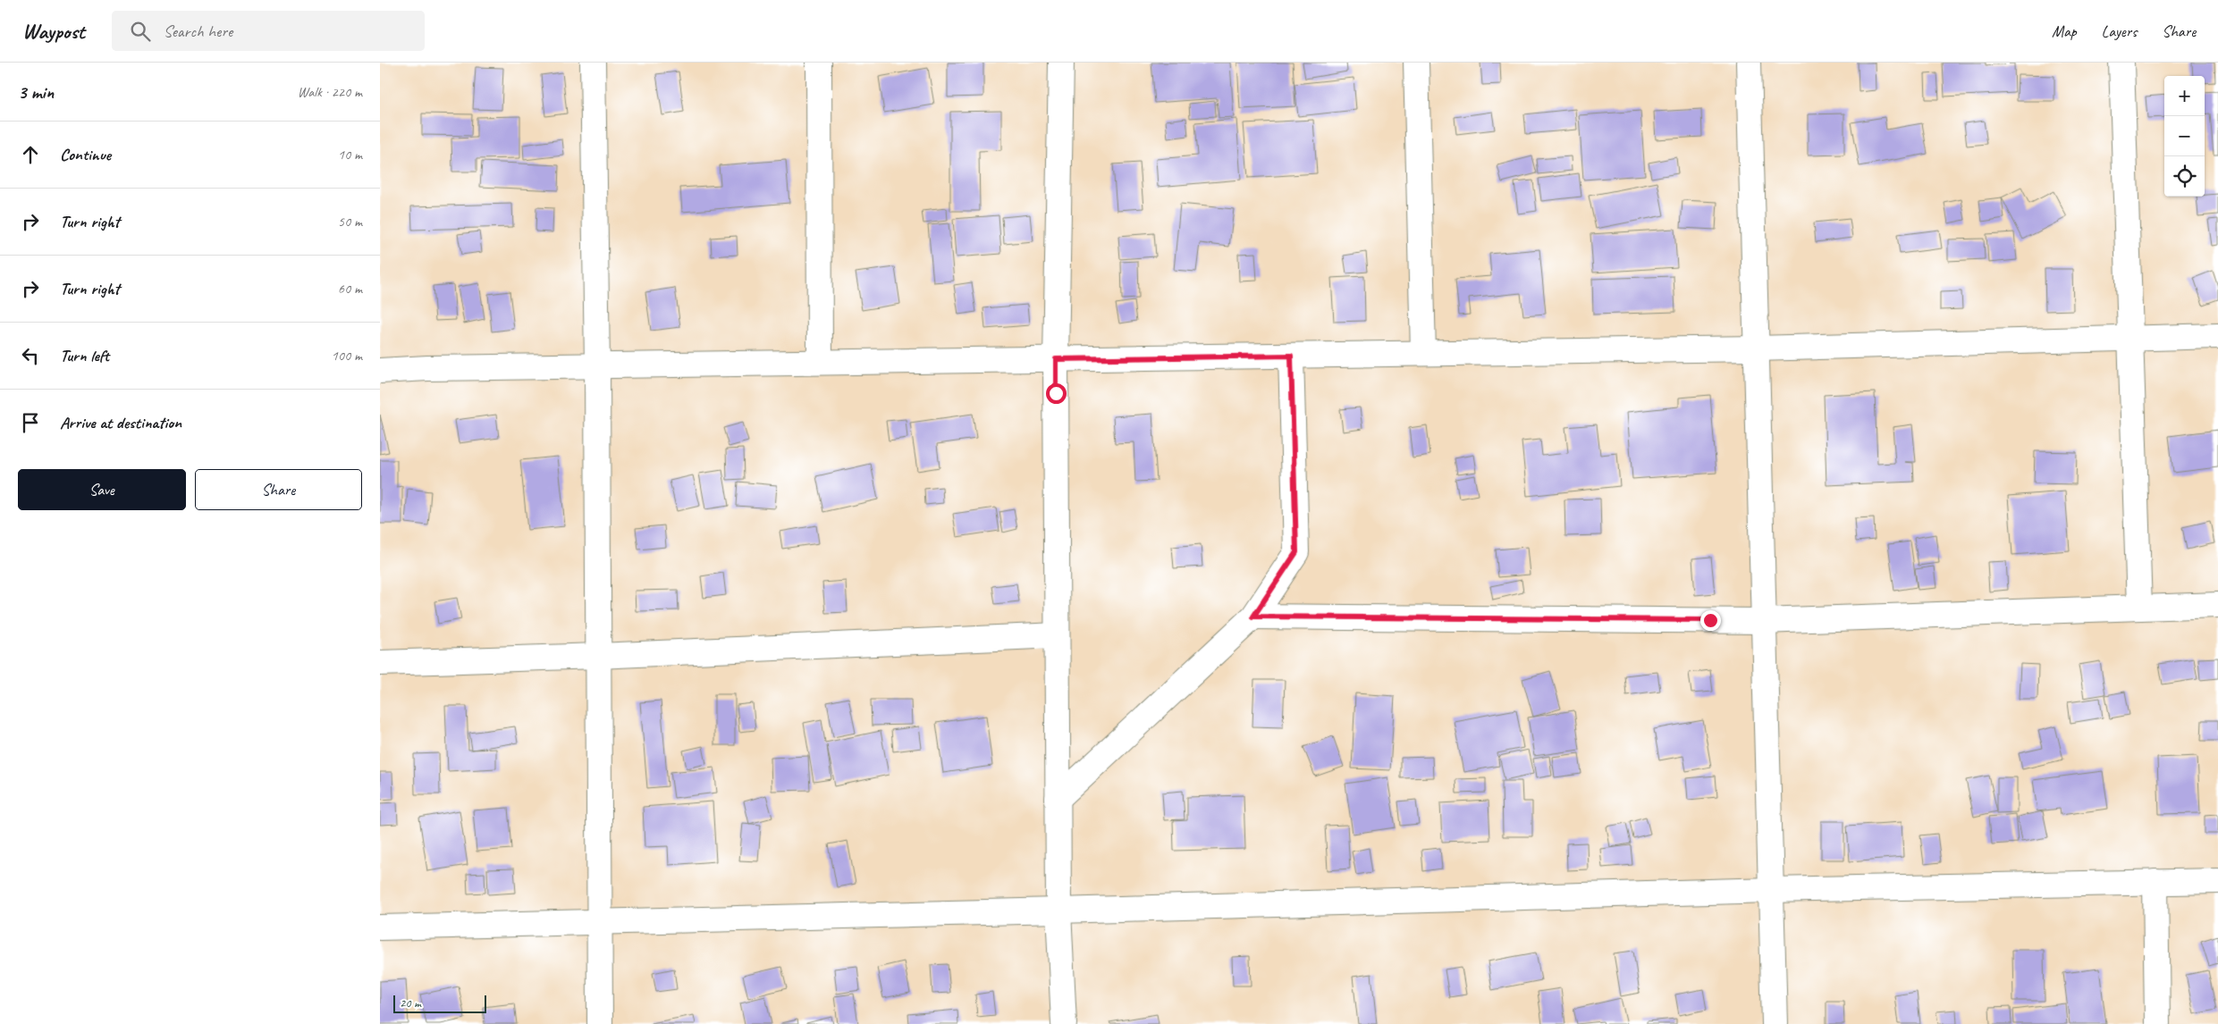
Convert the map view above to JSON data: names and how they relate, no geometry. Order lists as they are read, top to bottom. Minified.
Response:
{"scale_bar":"20 m","page":{"header":"Waypost","search":"Search here","nav":["Map","Layers","Share"],"heading":["3 min","Walk · 220 m"],"map_buttons":["+","−"],"list":[["Continue","10 m"],["Turn right","50 m"],["Turn right","60 m"],["Turn left","100 m"],"Arrive at destination"],"buttons":["Save","Share"],"scale":"20 m"}}
